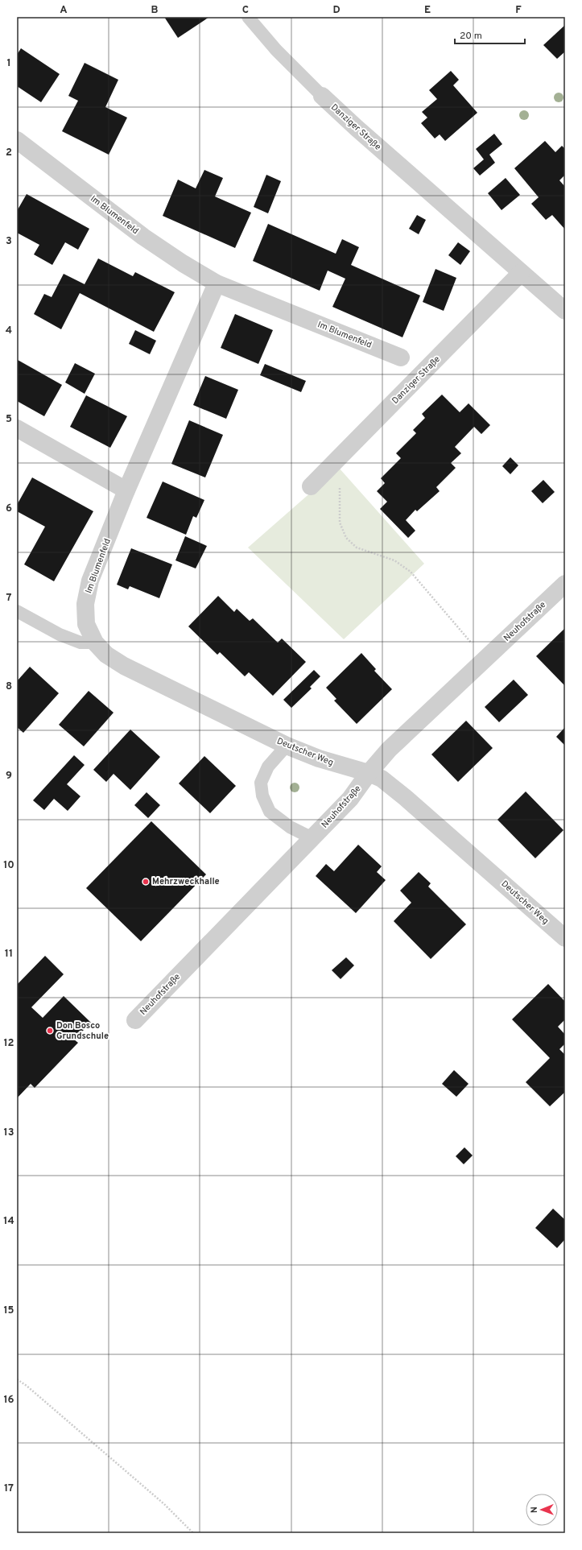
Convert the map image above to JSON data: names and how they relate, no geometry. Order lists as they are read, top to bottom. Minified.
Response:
{"streets":{"street":["Danziger Straße","Im Blumenfeld","Neuhofstraße","Deutscher Weg"]},"crossings":[["Im Blumenfeld","Deutscher Weg"],["Neuhofstraße","Deutscher Weg"]],"places":["Mehrzweckhalle","Don Bosco Grundschule"],"scale_bar":"20 m","north":"left","grid":{"columns":["A","B","C","D","E","F"],"rows":["1","2","3","4","5","6","7","8","9","10","11","12","13","14","15","16","17"]}}
